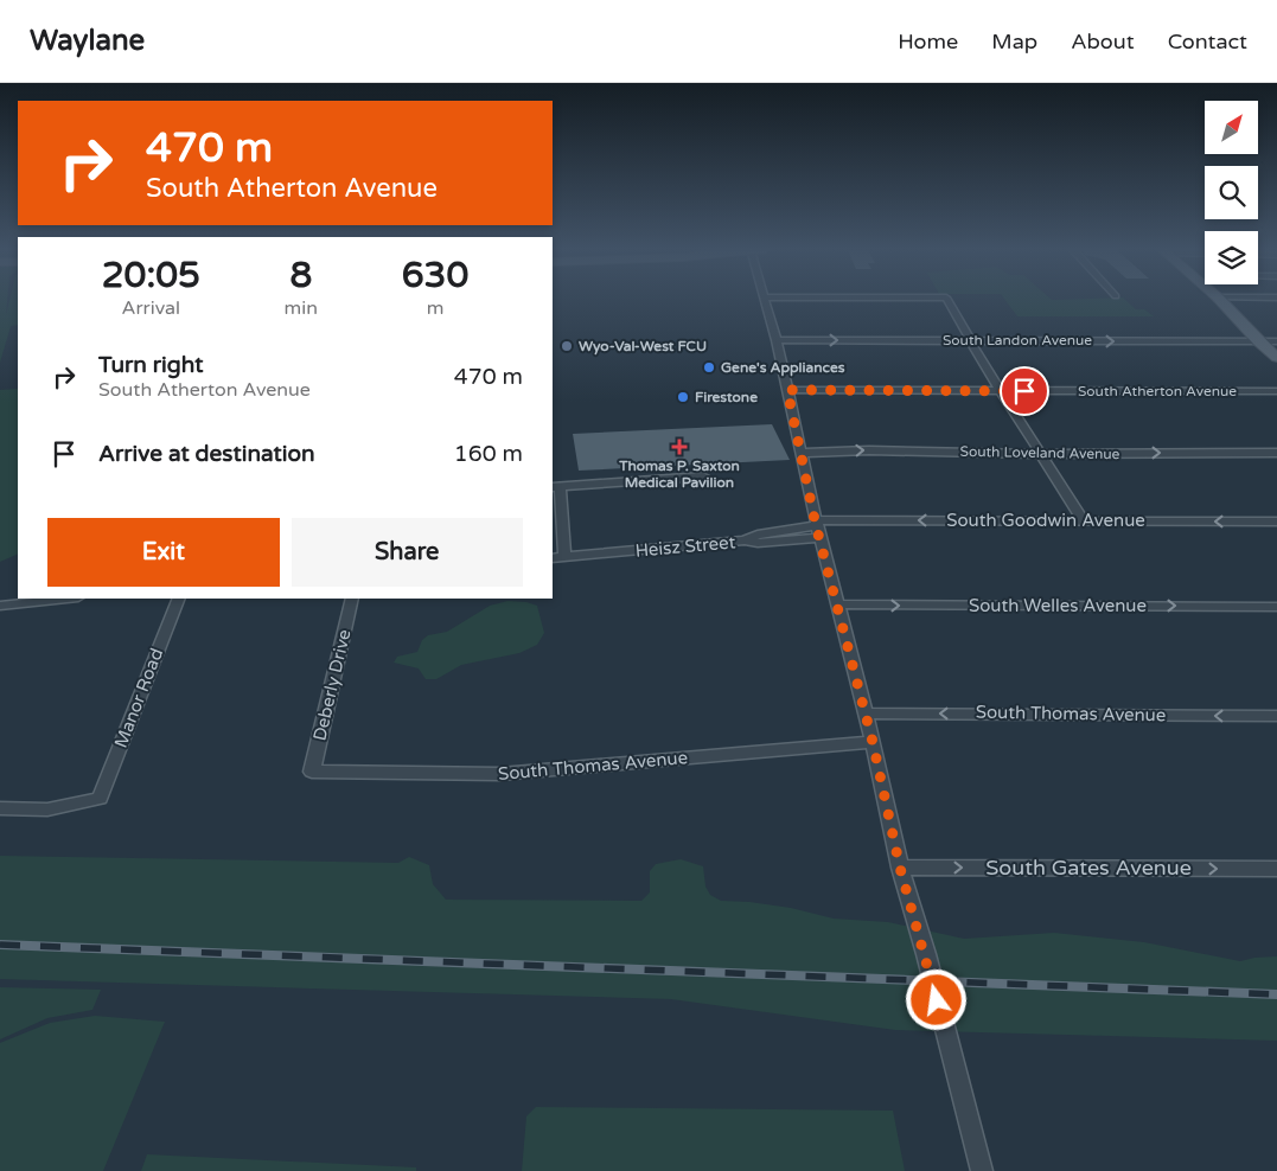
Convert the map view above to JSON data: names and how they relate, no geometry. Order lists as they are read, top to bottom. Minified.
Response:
{"streets":{"street":["South Landon Avenue","South Atherton Avenue","South Loveland Avenue","South Goodwin Avenue","Heisz Street","South Welles Avenue","Deberly Drive","Manor Road","South Thomas Avenue","South Gates Avenue"]},"crossings":[["South Goodwin Avenue","Heisz Street"],["Deberly Drive","South Thomas Avenue"]],"one_way":["South Landon Avenue","South Loveland Avenue","South Goodwin Avenue","South Welles Avenue","South Thomas Avenue","South Gates Avenue"],"places":{"other":["Wyo-Val-West FCU","Gene's Appliances","Firestone"],"health":["Thomas P. Saxton Medical Pavilion"]},"north":"top right","page":{"header":"Waylane","nav":["Home","Map","About","Contact"],"turn":["470 m","South Atherton Avenue"],"eta":["20:05","Arrival","8","min","630","m"],"list":[{"name":"Turn right","note":"South Atherton Avenue","value":"470 m"},{"name":"Arrive at destination","value":"160 m"}],"buttons":["Exit","Share"]}}
